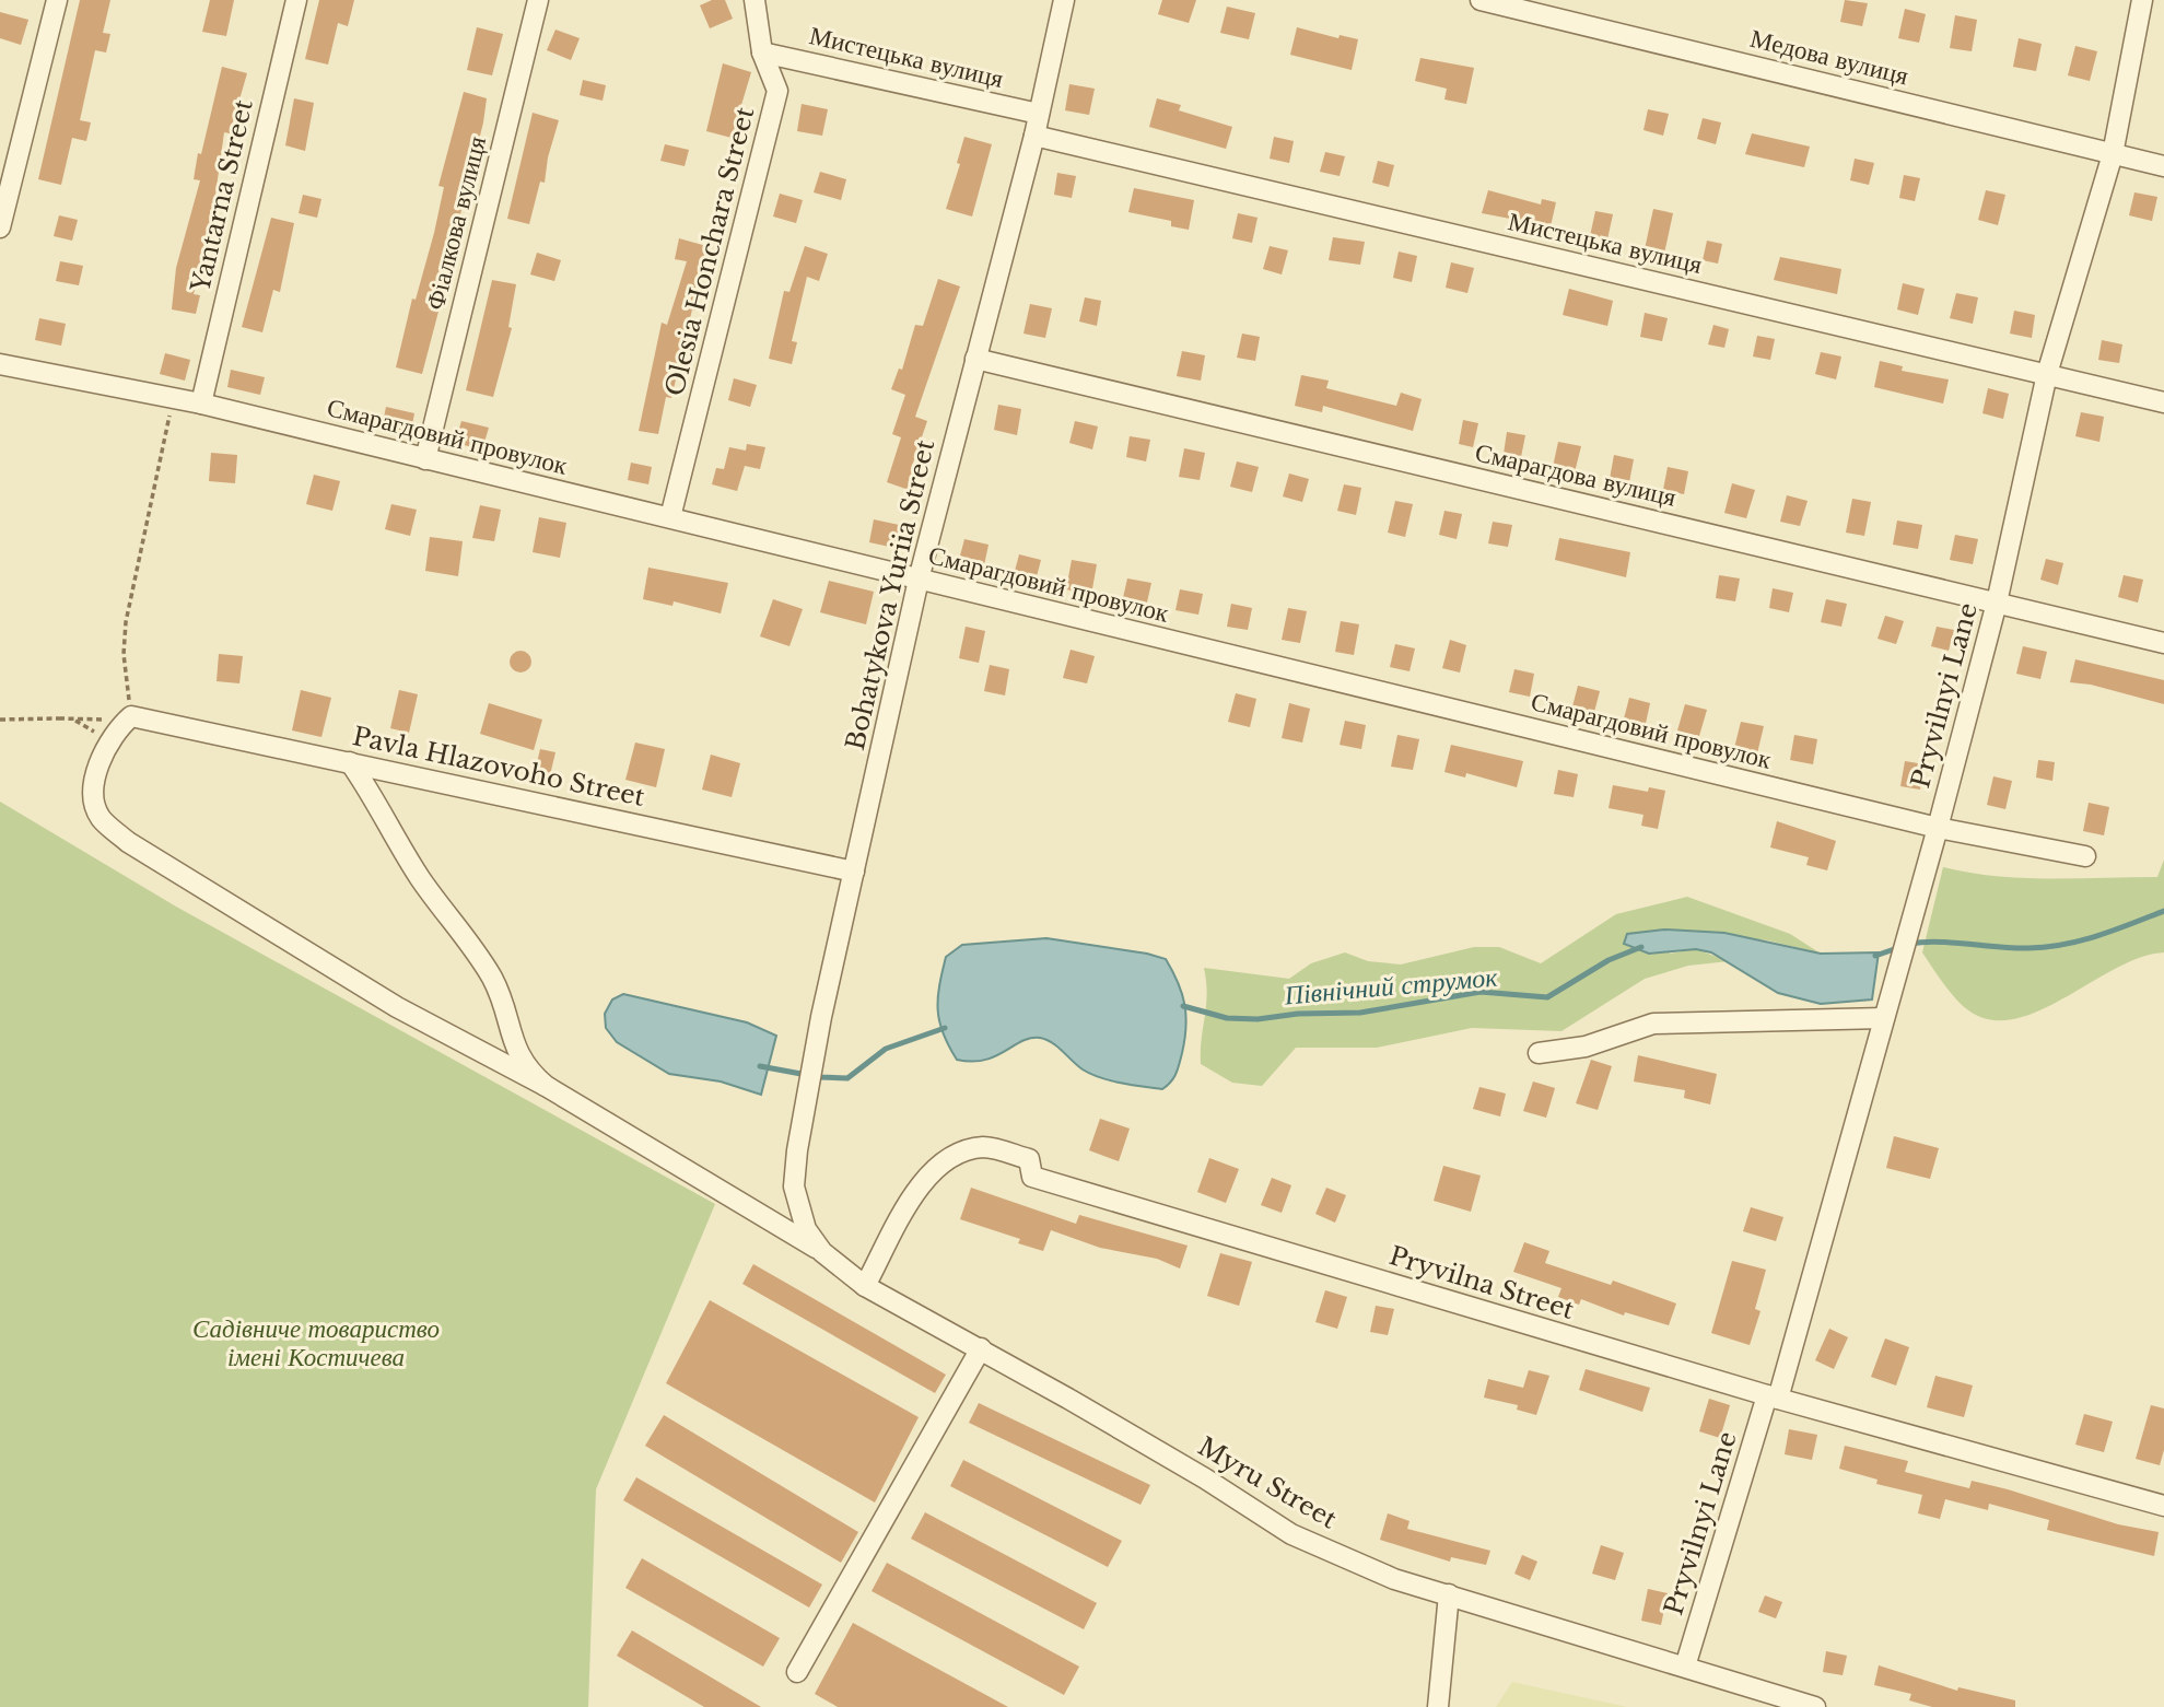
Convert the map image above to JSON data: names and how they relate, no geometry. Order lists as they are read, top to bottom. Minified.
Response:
{"streets":{"street":["Мистецька вулиця","Медова вулиця","Yantarna Street","Фіалкова вулиця","Olesia Honchara Street","Смарагдовий провулок","Смарагдова вулиця","Bohatykova Yuriia Street","Pryvilnyi Lane","Pavla Hlazovoho Street","Pryvilna Street","Myru Street"]},"crossings":[["Мистецька вулиця","Olesia Honchara Street"],["Мистецька вулиця","Bohatykova Yuriia Street"],["Мистецька вулиця","Pryvilnyi Lane"],["Медова вулиця","Pryvilnyi Lane"],["Yantarna Street","Смарагдовий провулок"],["Фіалкова вулиця","Смарагдовий провулок"],["Olesia Honchara Street","Смарагдовий провулок"],["Смарагдовий провулок","Bohatykova Yuriia Street"],["Смарагдовий провулок","Pryvilnyi Lane"],["Смарагдова вулиця","Bohatykova Yuriia Street"],["Смарагдова вулиця","Pryvilnyi Lane"],["Bohatykova Yuriia Street","Pavla Hlazovoho Street"],["Bohatykova Yuriia Street","Myru Street"],["Pryvilnyi Lane","Pryvilna Street"],["Pryvilnyi Lane","Myru Street"],["Pryvilna Street","Myru Street"]],"water":["Північний струмок"],"parks":["Садівниче товариство імені Костичева"]}
